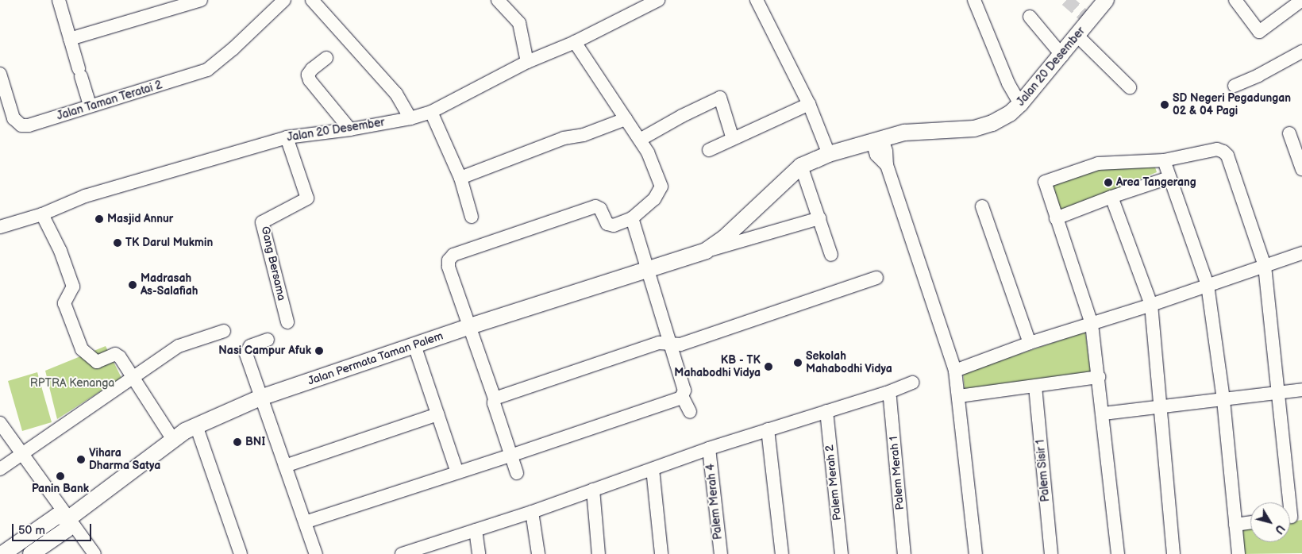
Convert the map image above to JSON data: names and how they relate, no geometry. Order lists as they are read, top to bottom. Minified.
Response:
{"streets":{"street":["Jalan 20 Desember","Jalan Taman Teratai 2","Gang Bersama","Jalan Permata Taman Palem","Palem Sisir 1","Palem Merah 1","Palem Merah 2","Palem Merah 4"]},"crossings":[["Jalan 20 Desember","Gang Bersama"],["Jalan 20 Desember","Jalan Permata Taman Palem"]],"parks":["RPTRA Kenanga"],"places":["SD Negeri Pegadungan 02 & 04 Pagi","Area Tangerang","Masjid Annur","TK Darul Mukmin","Madrasah As-Salafiah","Nasi Campur Afuk","Sekolah Mahabodhi Vidya","KB - TK Mahabodhi Vidya","BNI","Vihara Dharma Satya","Panin Bank"],"scale_bar":"50 m","north":"bottom right"}
